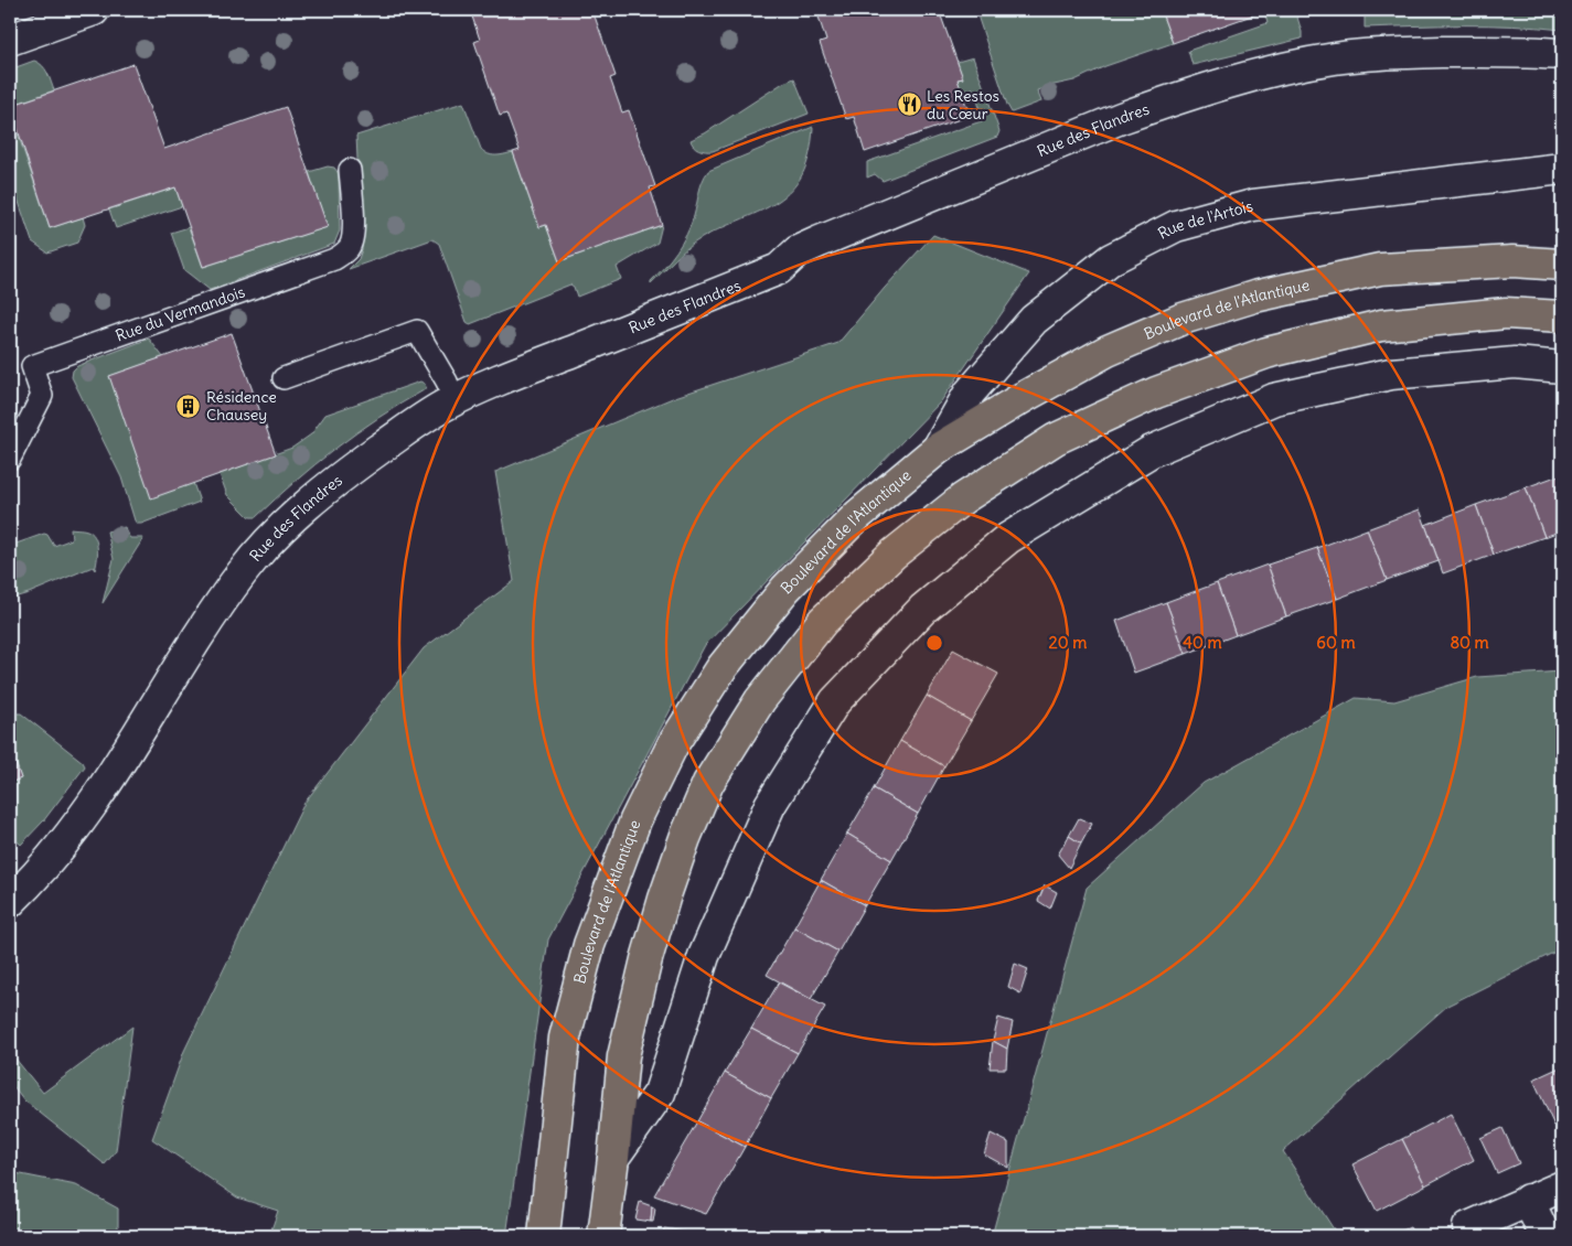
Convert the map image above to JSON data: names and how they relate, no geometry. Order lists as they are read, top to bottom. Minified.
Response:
{"streets":{"main road":["Boulevard de l'Atlantique"],"street":["Rue des Flandres","Rue de l'Artois"],"lane":["Rue du Vermandois"]},"crossings":[["Rue de l'Artois","Boulevard de l'Atlantique"]],"places":{"restaurant":["Les Restos du Cœur"],"building":["Résidence Chausey"]},"rings":["20 m","40 m","60 m","80 m"]}
